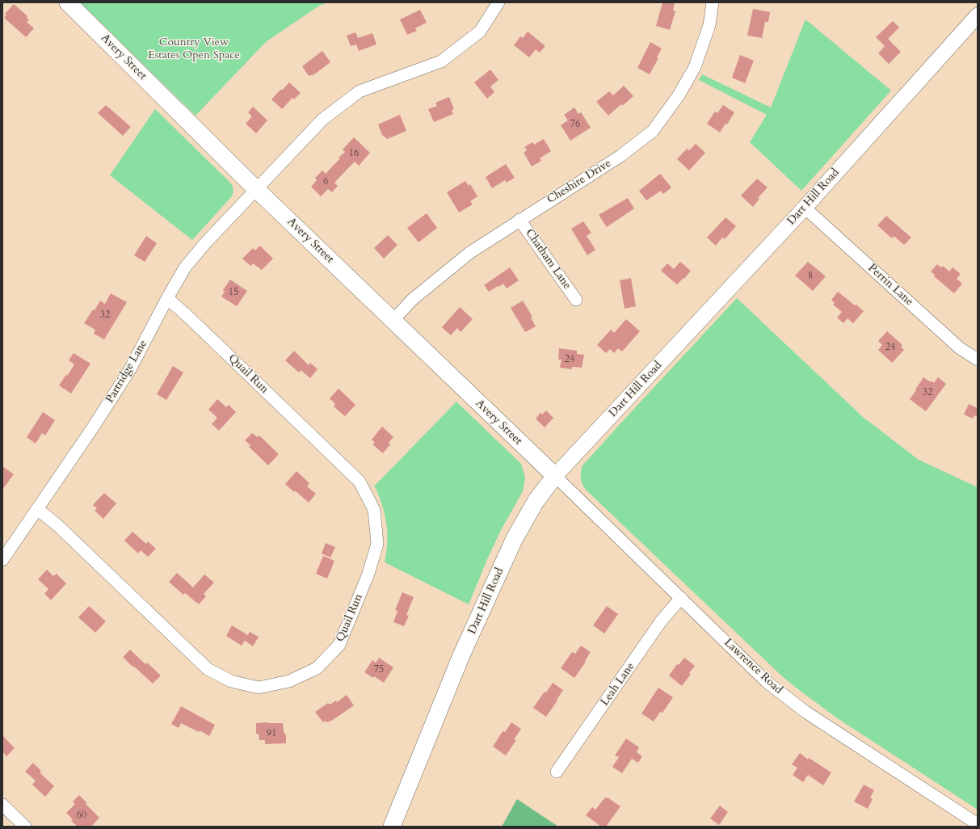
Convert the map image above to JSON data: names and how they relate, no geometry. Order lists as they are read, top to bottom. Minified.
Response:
{"streets":{"main road":["Avery Street","Dart Hill Road"],"street":["Cheshire Drive","Chatham Lane","Perrin Lane","Partridge Lane","Quail Run","Lawrence Road","Leah Lane"]},"crossings":[["Avery Street","Cheshire Drive"],["Avery Street","Dart Hill Road"],["Avery Street","Partridge Lane"],["Avery Street","Lawrence Road"],["Cheshire Drive","Chatham Lane"],["Dart Hill Road","Perrin Lane"],["Dart Hill Road","Lawrence Road"],["Partridge Lane","Quail Run"],["Lawrence Road","Leah Lane"]],"parks":["Country View Estates Open Space"],"house_numbers":["76","16","6","8","15","32","24","24","32","75","91","60"]}
